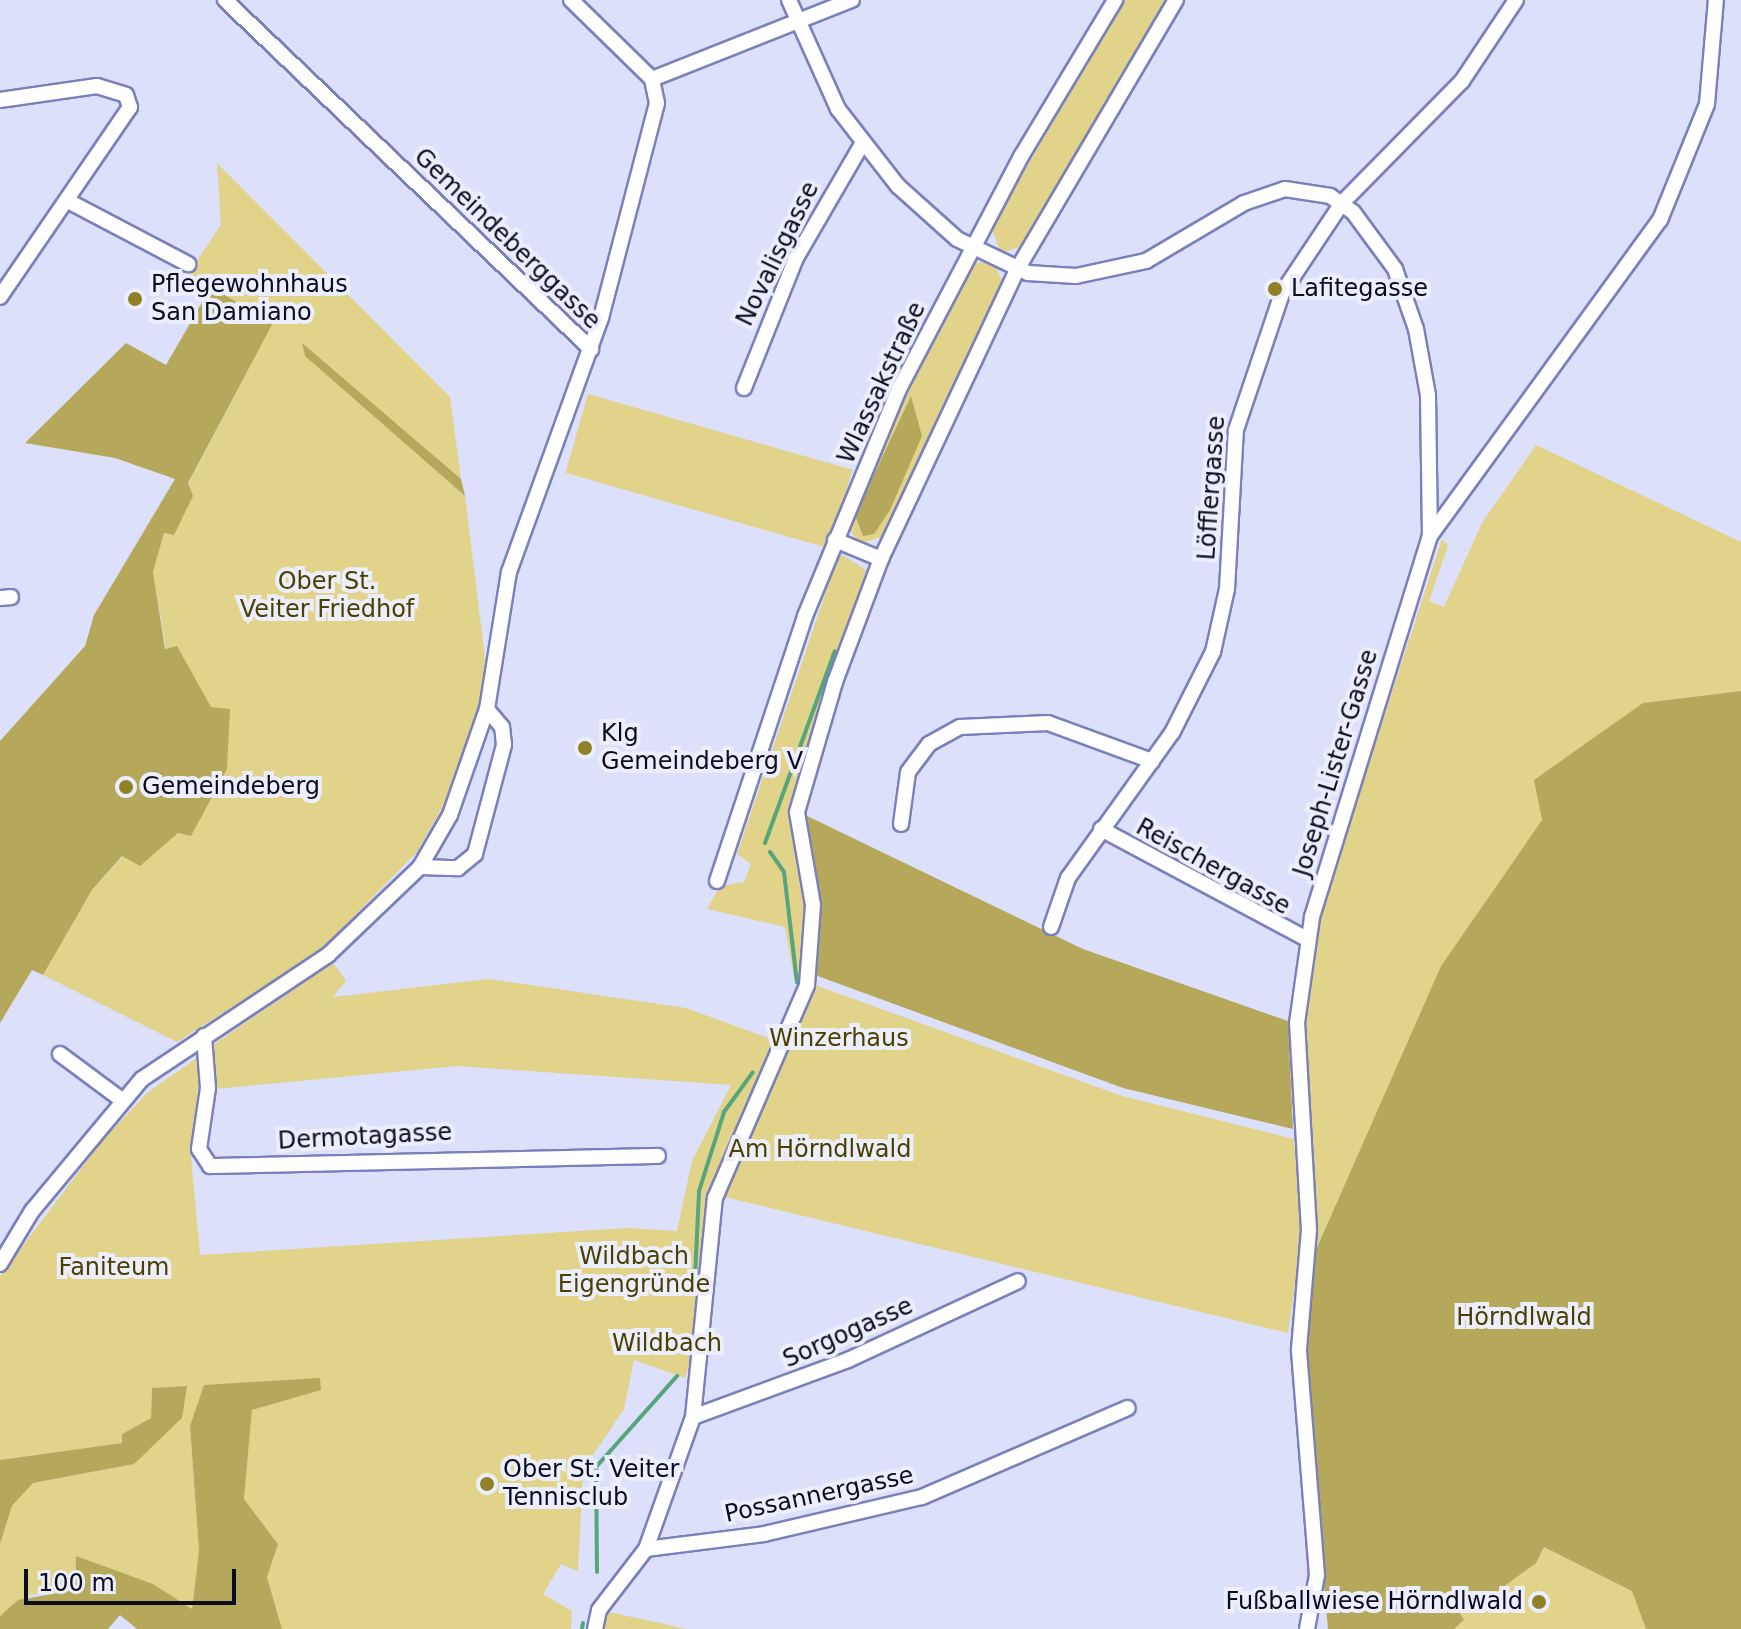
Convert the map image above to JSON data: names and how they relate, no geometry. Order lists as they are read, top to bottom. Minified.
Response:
{"streets":{"street":["Gemeindeberggasse","Novalisgasse","Wlassakstraße","Löfflergasse","Joseph-Lister-Gasse","Reischergasse","Dermotagasse","Sorgogasse","Possannergasse"]},"crossings":[["Gemeindeberggasse","Dermotagasse"],["Löfflergasse","Reischergasse"],["Joseph-Lister-Gasse","Reischergasse"]],"parks":["Ober St. Veiter Friedhof","Winzerhaus","Am Hörndlwald","Wildbach Eigengründe","Faniteum","Hörndlwald","Wildbach"],"places":["Lafitegasse","Pflegewohnhaus San Damiano","Klg Gemeindeberg V","Gemeindeberg","Ober St. Veiter Tennisclub","Fußballwiese Hörndlwald"],"scale_bar":"100 m"}
